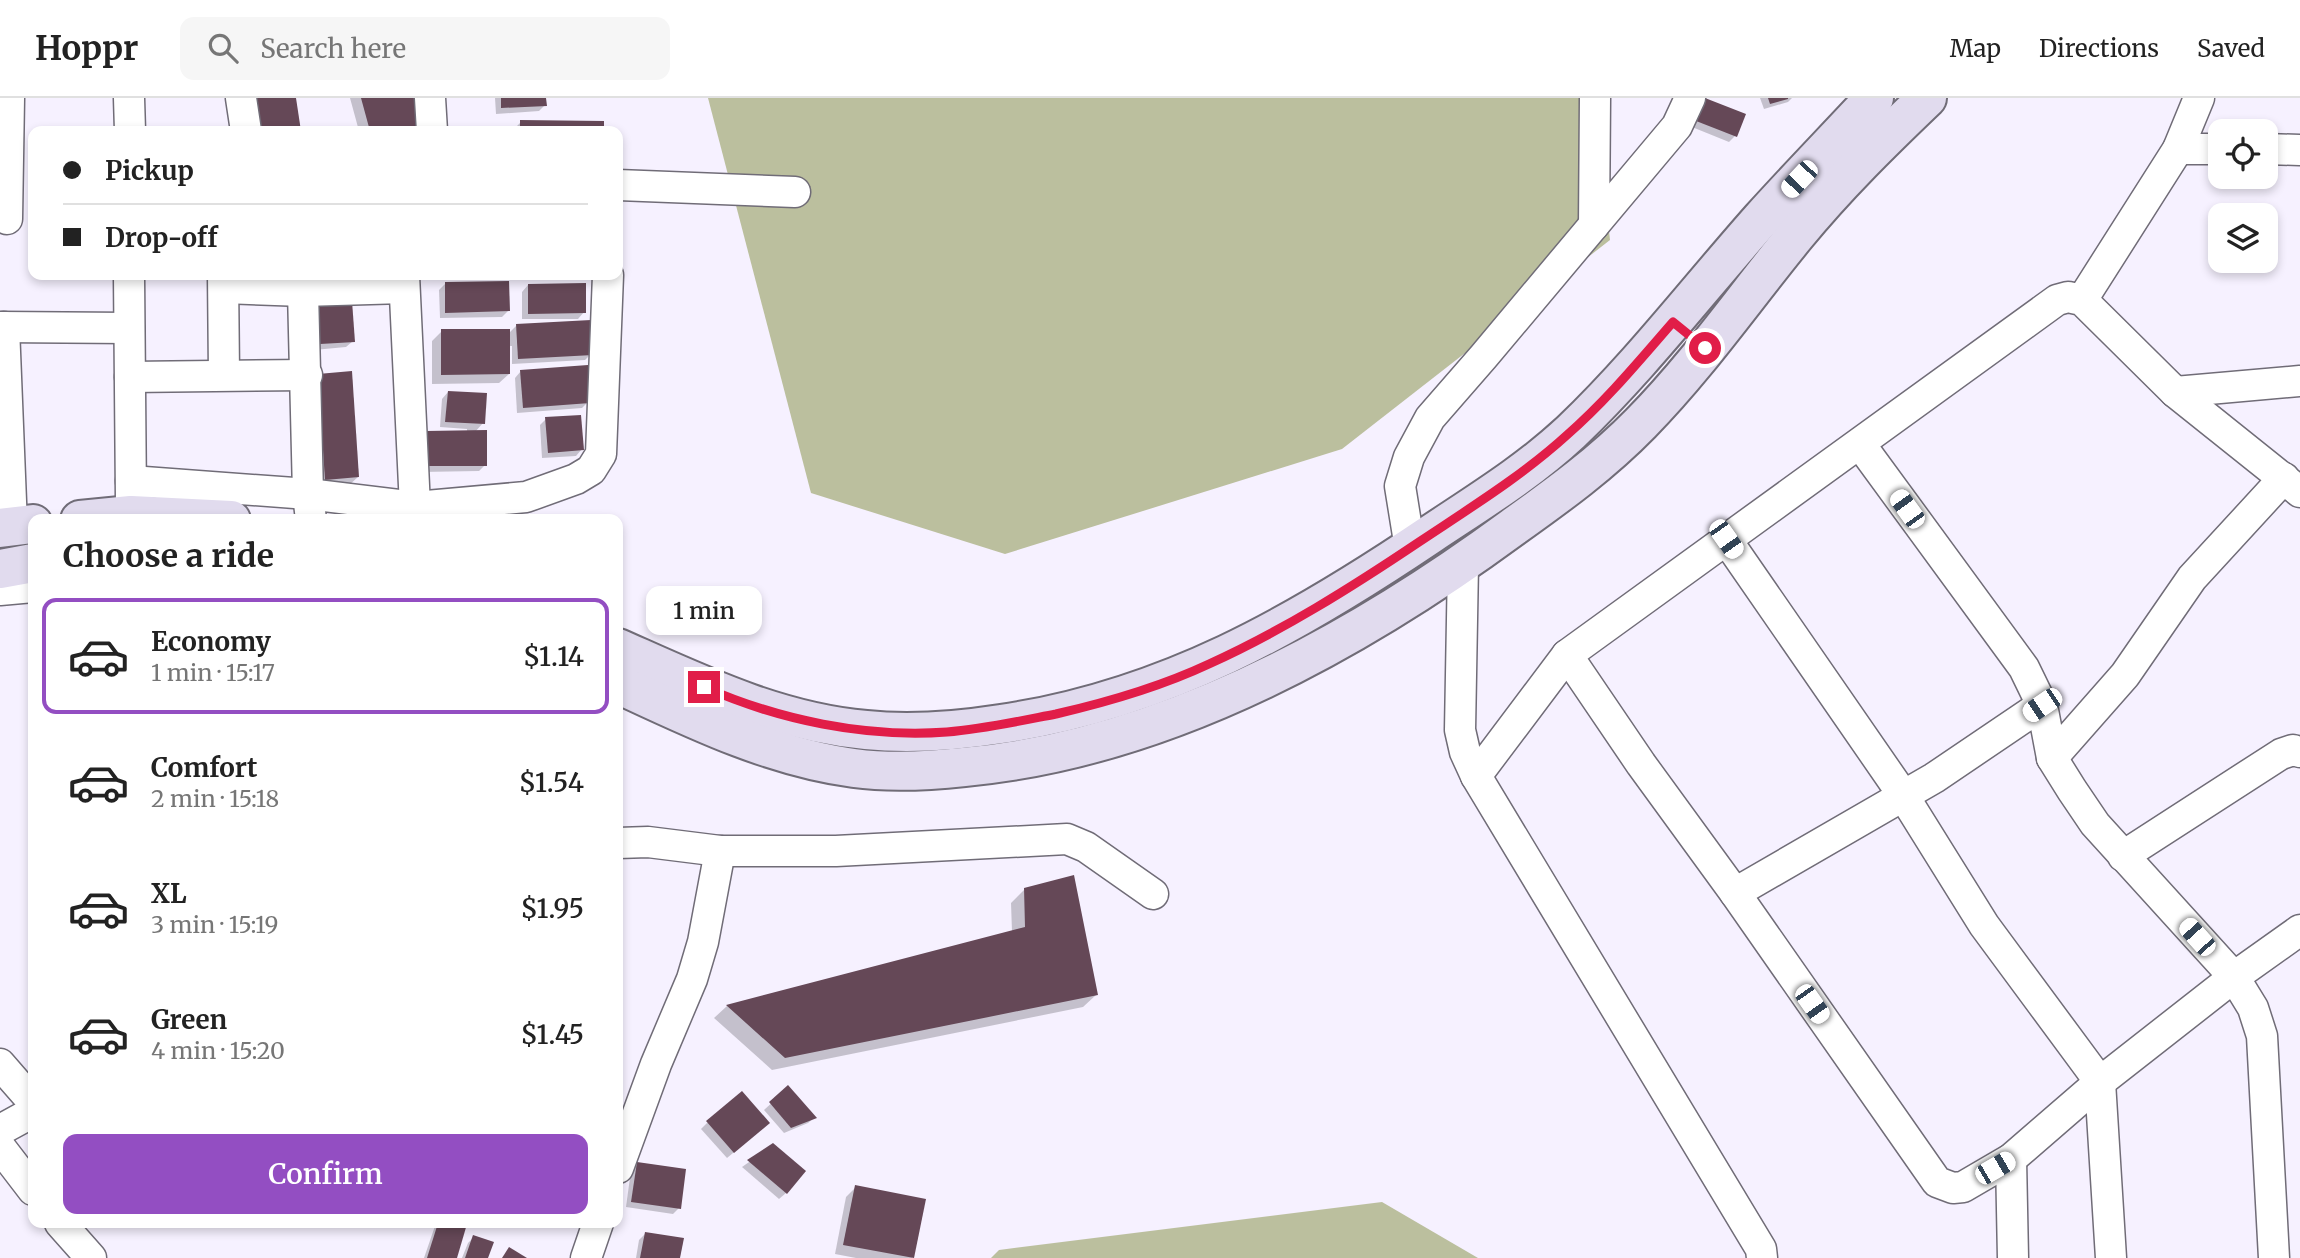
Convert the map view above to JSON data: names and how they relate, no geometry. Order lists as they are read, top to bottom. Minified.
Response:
{"page":{"header":"Hoppr","search":"Search here","nav":["Map","Directions","Saved"],"banner":["Pickup","Drop-off"],"heading":"Choose a ride","bubble":"1 min","list":[{"name":"Economy","note":"1 min · 15:17","value":"$1.14"},{"name":"Comfort","note":"2 min · 15:18","value":"$1.54"},{"name":"XL","note":"3 min · 15:19","value":"$1.95"},{"name":"Green","note":"4 min · 15:20","value":"$1.45"}],"buttons":"Confirm"}}
